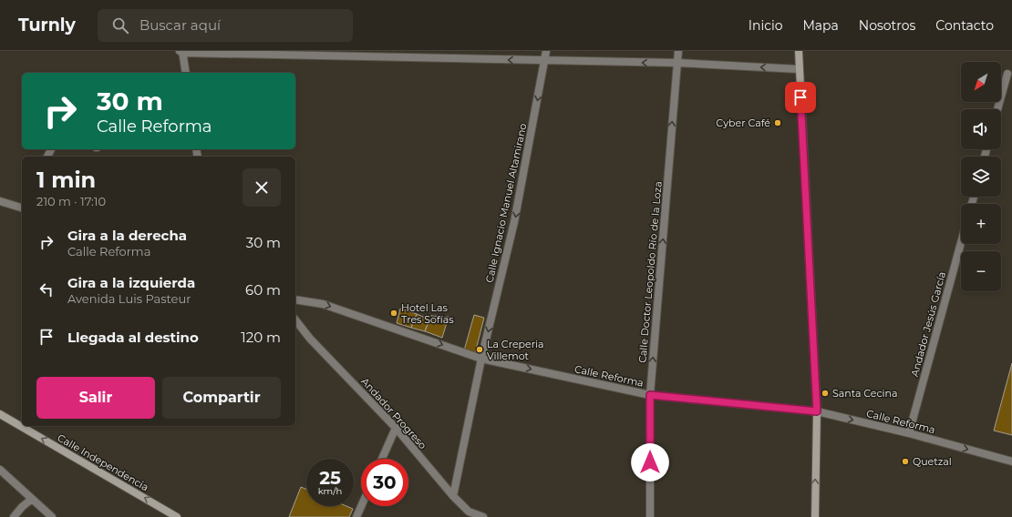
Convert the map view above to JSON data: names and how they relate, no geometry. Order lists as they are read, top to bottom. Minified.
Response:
{"streets":{"street":["Calle Ignacio Manuel Altamirano","Calle Doctor Leopoldo Río de la Loza","Andador Jesús García","Calle Reforma","Andador Progreso","Calle Independencia"]},"crossings":[["Calle Ignacio Manuel Altamirano","Calle Reforma"],["Calle Ignacio Manuel Altamirano","Andador Progreso"],["Calle Doctor Leopoldo Río de la Loza","Calle Reforma"],["Andador Jesús García","Calle Reforma"]],"one_way":["Calle Ignacio Manuel Altamirano","Calle Doctor Leopoldo Río de la Loza","Calle Reforma"],"places":["Cyber Café","Hotel Las Tres Sofías","La Creperia Villemot","Santa Cecina","Quetzal"],"north":"bottom left","page":{"header":"Turnly","search":"Buscar aquí","nav":["Inicio","Mapa","Nosotros","Contacto"],"map_buttons":["+","−"],"turn":["30 m","Calle Reforma"],"heading":["1 min","210 m · 17:10"],"list":[{"name":"Gira a la derecha","note":"Calle Reforma","value":"30 m"},{"name":"Gira a la izquierda","note":"Avenida Luis Pasteur","value":"60 m"},{"name":"Llegada al destino","value":"120 m"}],"buttons":["Salir","Compartir"],"speed":"25 km/h","limit":"30"}}
